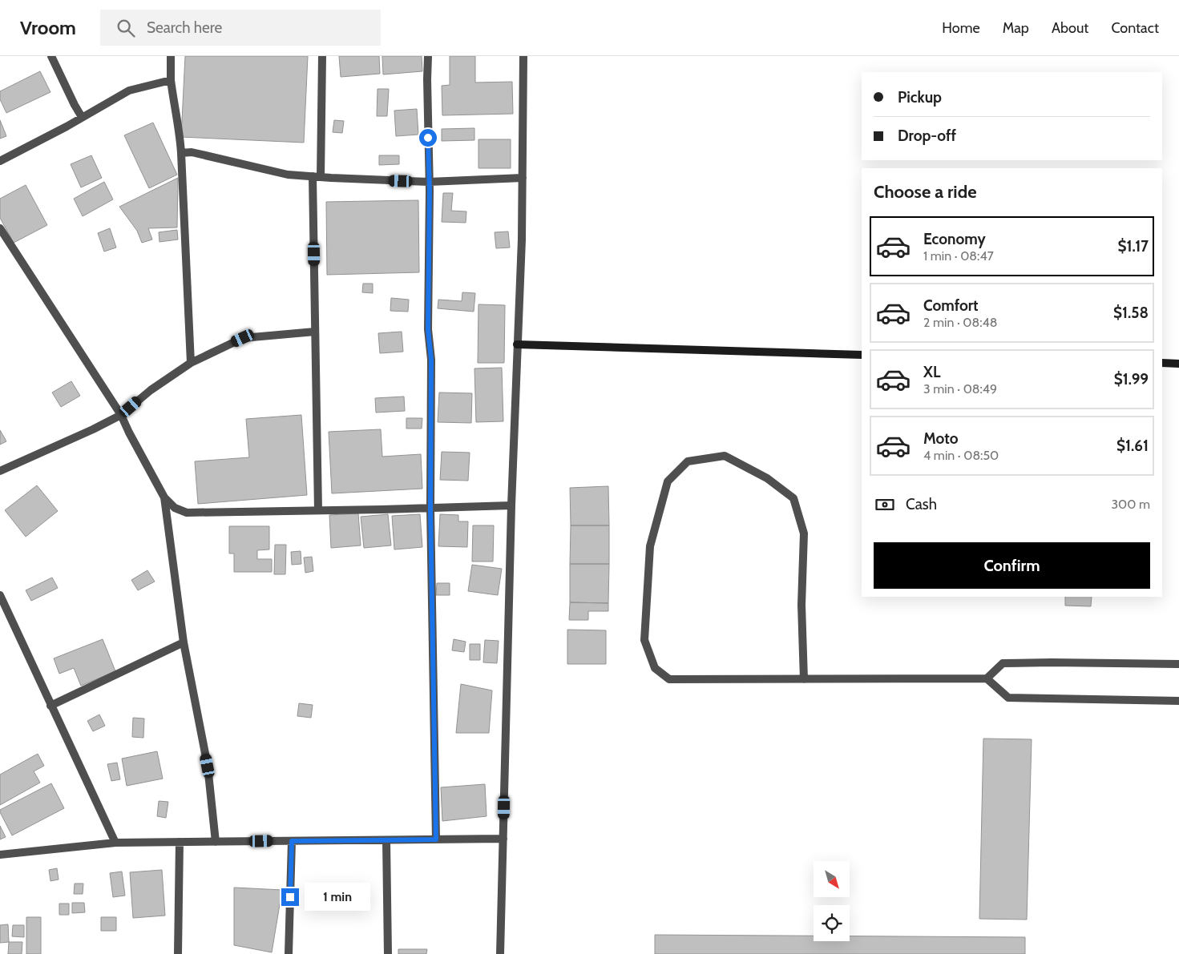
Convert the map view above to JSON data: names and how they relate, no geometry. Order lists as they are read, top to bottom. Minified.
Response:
{"north":"bottom right","page":{"header":"Vroom","search":"Search here","nav":["Home","Map","About","Contact"],"banner":["Pickup","Drop-off"],"heading":"Choose a ride","list":[{"name":"Economy","note":"1 min · 08:47","value":"$1.17"},{"name":"Comfort","note":"2 min · 08:48","value":"$1.58"},{"name":"XL","note":"3 min · 08:49","value":"$1.99"},{"name":"Moto","note":"4 min · 08:50","value":"$1.61"}],"pay":["Cash","300 m"],"buttons":"Confirm","bubble":"1 min"}}
